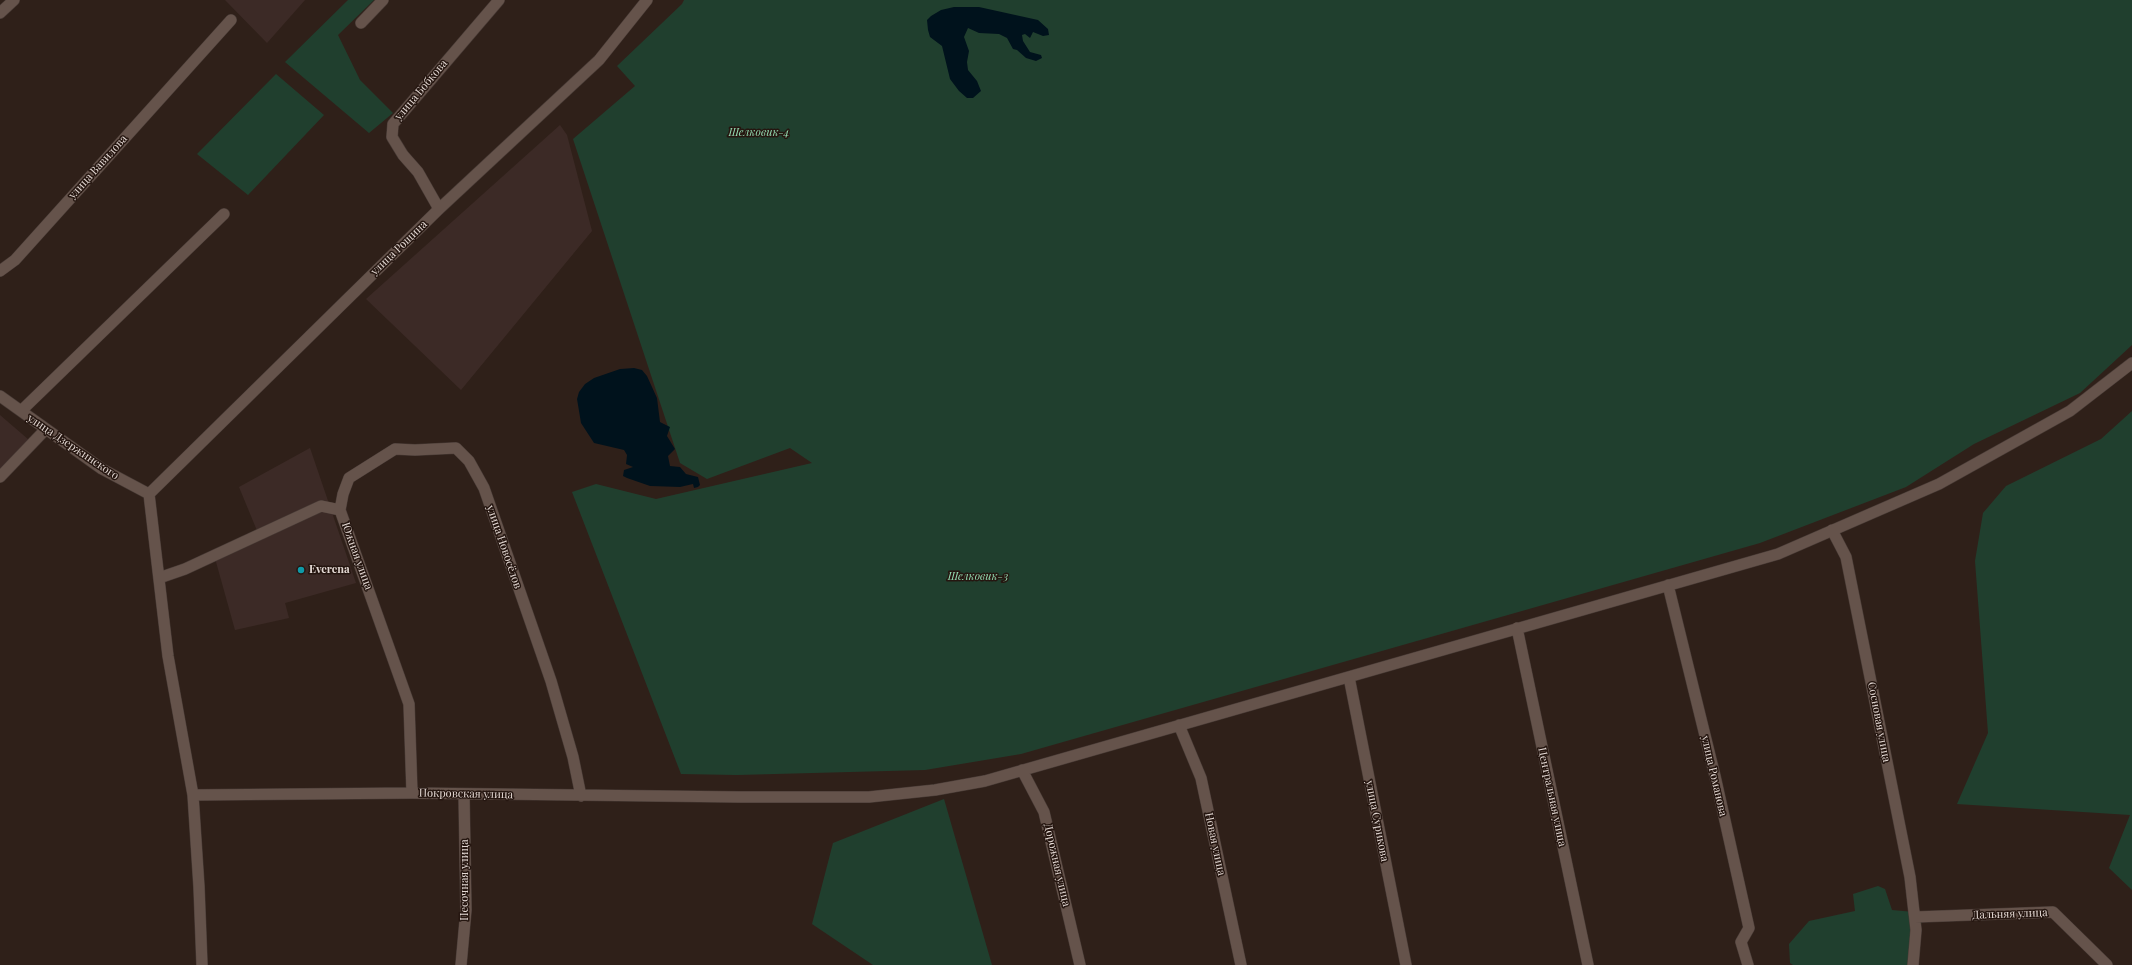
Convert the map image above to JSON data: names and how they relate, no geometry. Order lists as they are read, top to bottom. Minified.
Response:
{"streets":{"street":["улица Бобкова","улица Вавилова","улица Рощина","улица Дзержинского","улица Новосёлов","Южная улица","Сосновая улица","улица Романова","Покровская улица","Центральная улица","улица Сурикова","Новая улица","Дорожная улица","Песочная улица","Дальняя улица"]},"crossings":[["улица Бобкова","улица Рощина"],["улица Рощина","улица Дзержинского"],["улица Новосёлов","Южная улица"],["улица Новосёлов","Покровская улица"],["Южная улица","Покровская улица"],["Сосновая улица","Покровская улица"],["Сосновая улица","Дальняя улица"],["улица Романова","Покровская улица"],["Покровская улица","Центральная улица"],["Покровская улица","улица Сурикова"],["Покровская улица","Новая улица"],["Покровская улица","Дорожная улица"],["Покровская улица","Песочная улица"]],"parks":["Шелковик-4","Шелковик-3"],"places":["Everena"]}
